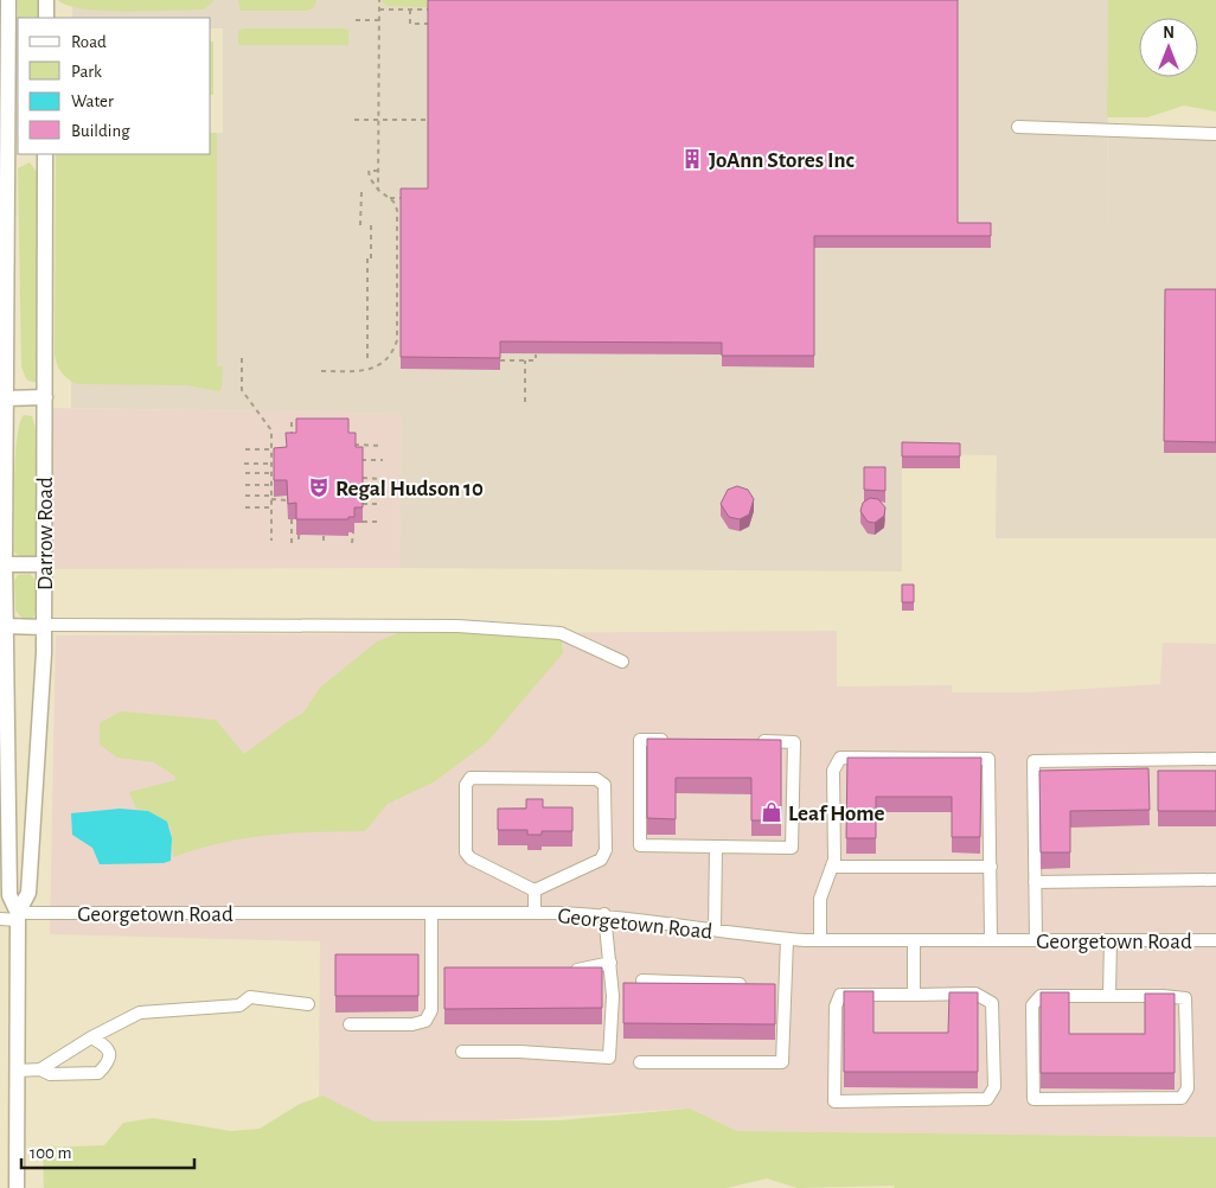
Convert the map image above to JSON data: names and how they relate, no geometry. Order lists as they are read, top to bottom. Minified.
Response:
{"streets":{"main road":["Darrow Road"],"street":["Georgetown Road"]},"crossings":[["Darrow Road","Georgetown Road"]],"places":{"building":["JoAnn Stores Inc"],"theatre":["Regal Hudson 10"],"shop":["Leaf Home"]},"legend":["Road","Park","Water","Building"],"scale_bar":"100 m","north":"top"}
